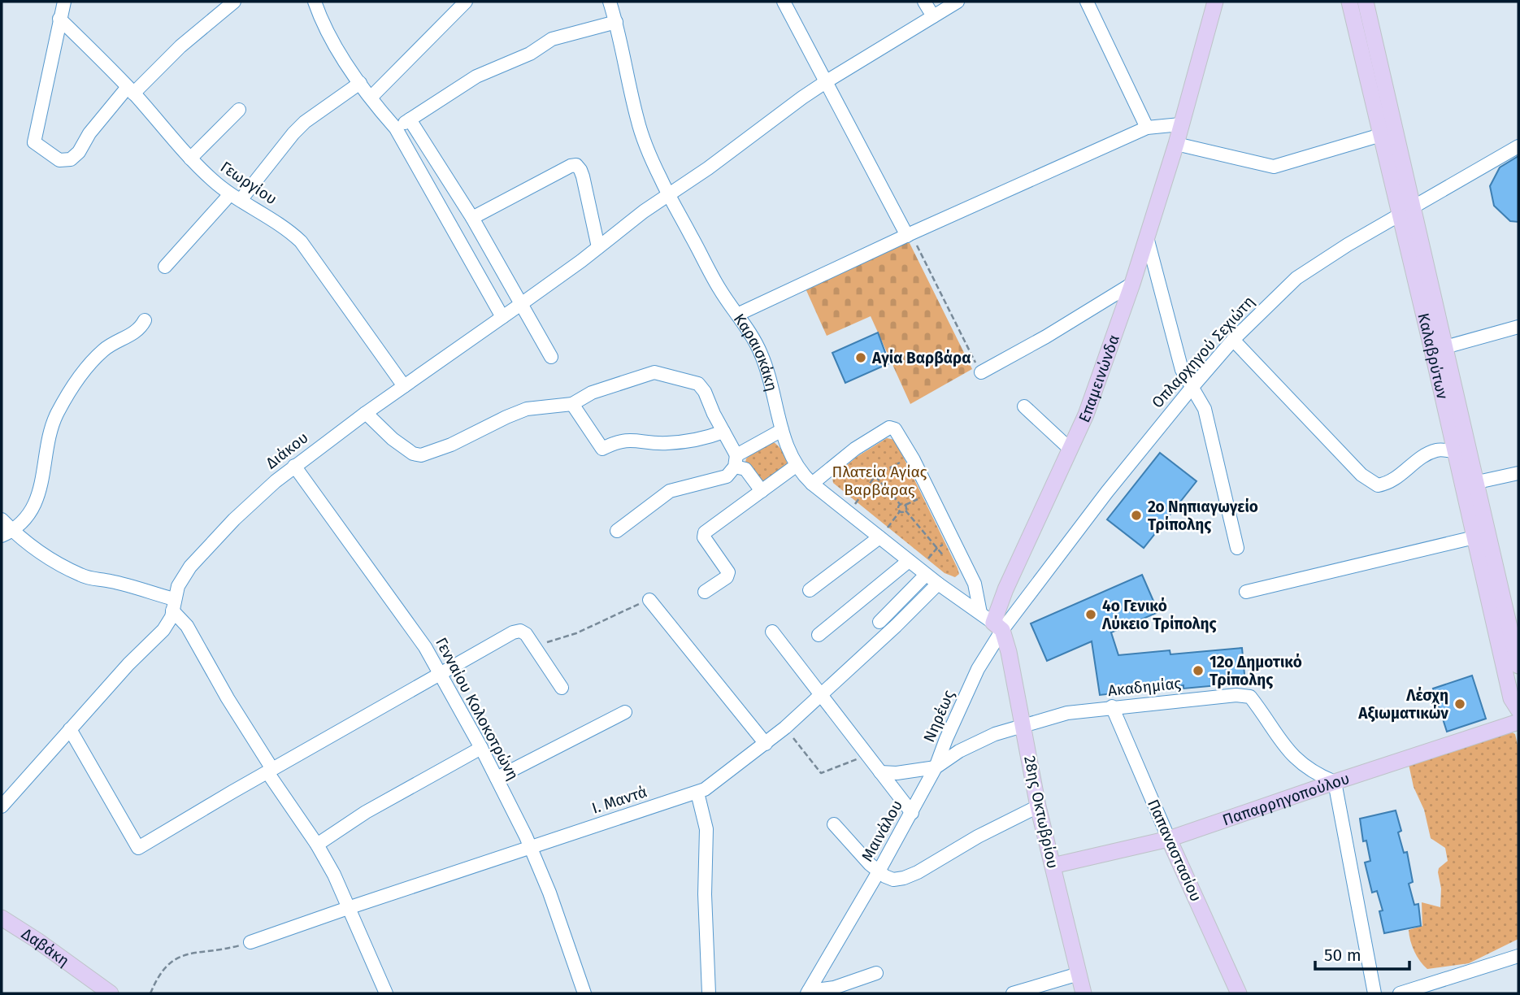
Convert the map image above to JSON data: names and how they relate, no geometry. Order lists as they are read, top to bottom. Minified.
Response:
{"streets":{"main road":["Καλαβρύτων","Επαμεινώνδα","Παπαρρηγοπούλου","28ης Οκτωβρίου","Παπαναστασίου","Δαβάκη"],"street":["Γεωργίου","Οπλαρχηγού Σεχιώτη","Καραισκάκη","Διάκου","Ακαδημίας","Γενναίου Κολοκοτρώνη","Νηρέως","Ι. Μαντά","Μαινάλου"]},"crossings":[["Γεωργίου","Διάκου"],["Οπλαρχηγού Σεχιώτη","Καραισκάκη"],["Οπλαρχηγού Σεχιώτη","Καλαβρύτων"],["Οπλαρχηγού Σεχιώτη","Επαμεινώνδα"],["Οπλαρχηγού Σεχιώτη","Νηρέως"],["Οπλαρχηγού Σεχιώτη","28ης Οκτωβρίου"],["Καραισκάκη","Επαμεινώνδα"],["Καραισκάκη","Διάκου"],["Καραισκάκη","Νηρέως"],["Καραισκάκη","Ι. Μαντά"],["Καραισκάκη","28ης Οκτωβρίου"],["Επαμεινώνδα","Νηρέως"],["Επαμεινώνδα","28ης Οκτωβρίου"],["Διάκου","Γενναίου Κολοκοτρώνη"],["Ακαδημίας","Παπαρρηγοπούλου"],["Ακαδημίας","28ης Οκτωβρίου"],["Ακαδημίας","Μαινάλου"],["Ακαδημίας","Παπαναστασίου"],["Γενναίου Κολοκοτρώνη","Ι. Μαντά"],["Νηρέως","28ης Οκτωβρίου"],["Νηρέως","Μαινάλου"],["Παπαρρηγοπούλου","28ης Οκτωβρίου"],["Παπαρρηγοπούλου","Παπαναστασίου"],["28ης Οκτωβρίου","Μαινάλου"]],"parks":["Πλατεία Αγίας Βαρβάρας"],"places":["Αγία Βαρβάρα","2ο Νηπιαγωγείο Τρίπολης","4ο Γενικό Λύκειο Τρίπολης","12ο Δημοτικό Τρίπολης","Λέσχη Αξιωματικών"],"scale_bar":"50 m"}
